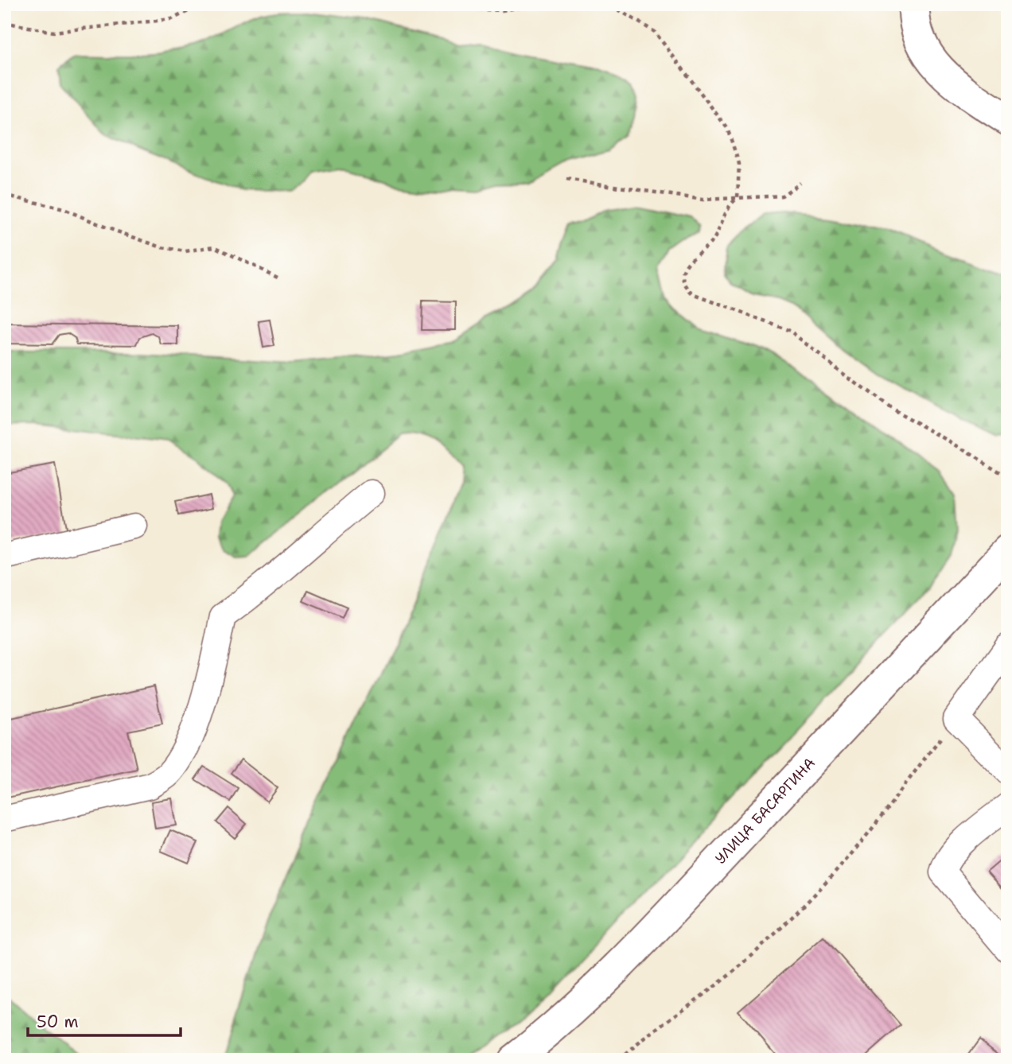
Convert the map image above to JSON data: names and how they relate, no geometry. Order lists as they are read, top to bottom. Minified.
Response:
{"streets":{"main road":["УЛИЦА БАСАРГИНА"]},"scale_bar":"50 m"}
